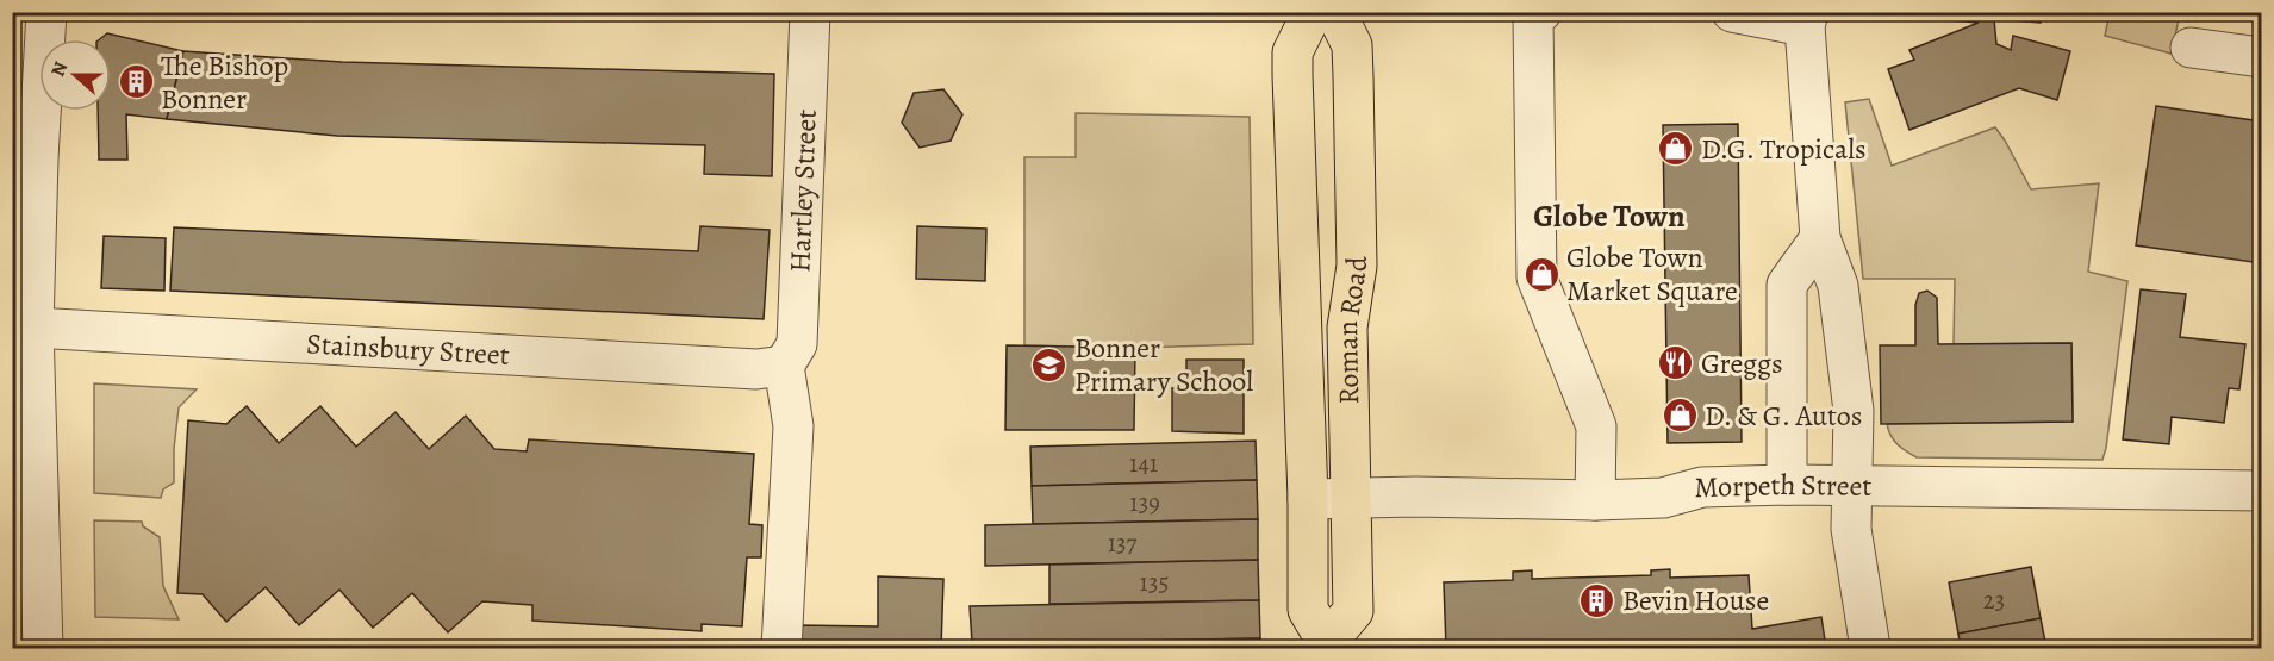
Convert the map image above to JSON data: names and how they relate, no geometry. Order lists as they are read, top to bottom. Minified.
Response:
{"streets":{"main road":["Roman Road"],"street":["Hartley Street","Stainsbury Street","Morpeth Street"]},"crossings":[["Hartley Street","Stainsbury Street"],["Roman Road","Morpeth Street"]],"districts":["Globe Town"],"places":{"building":["The Bishop Bonner","Bevin House"],"shop":["D.G. Tropicals","Globe Town Market Square","D. & G. Autos"],"restaurant":["Greggs"],"school or university":["Bonner Primary School"]},"house_numbers":["141","139","137","135","23"],"north":"left"}
